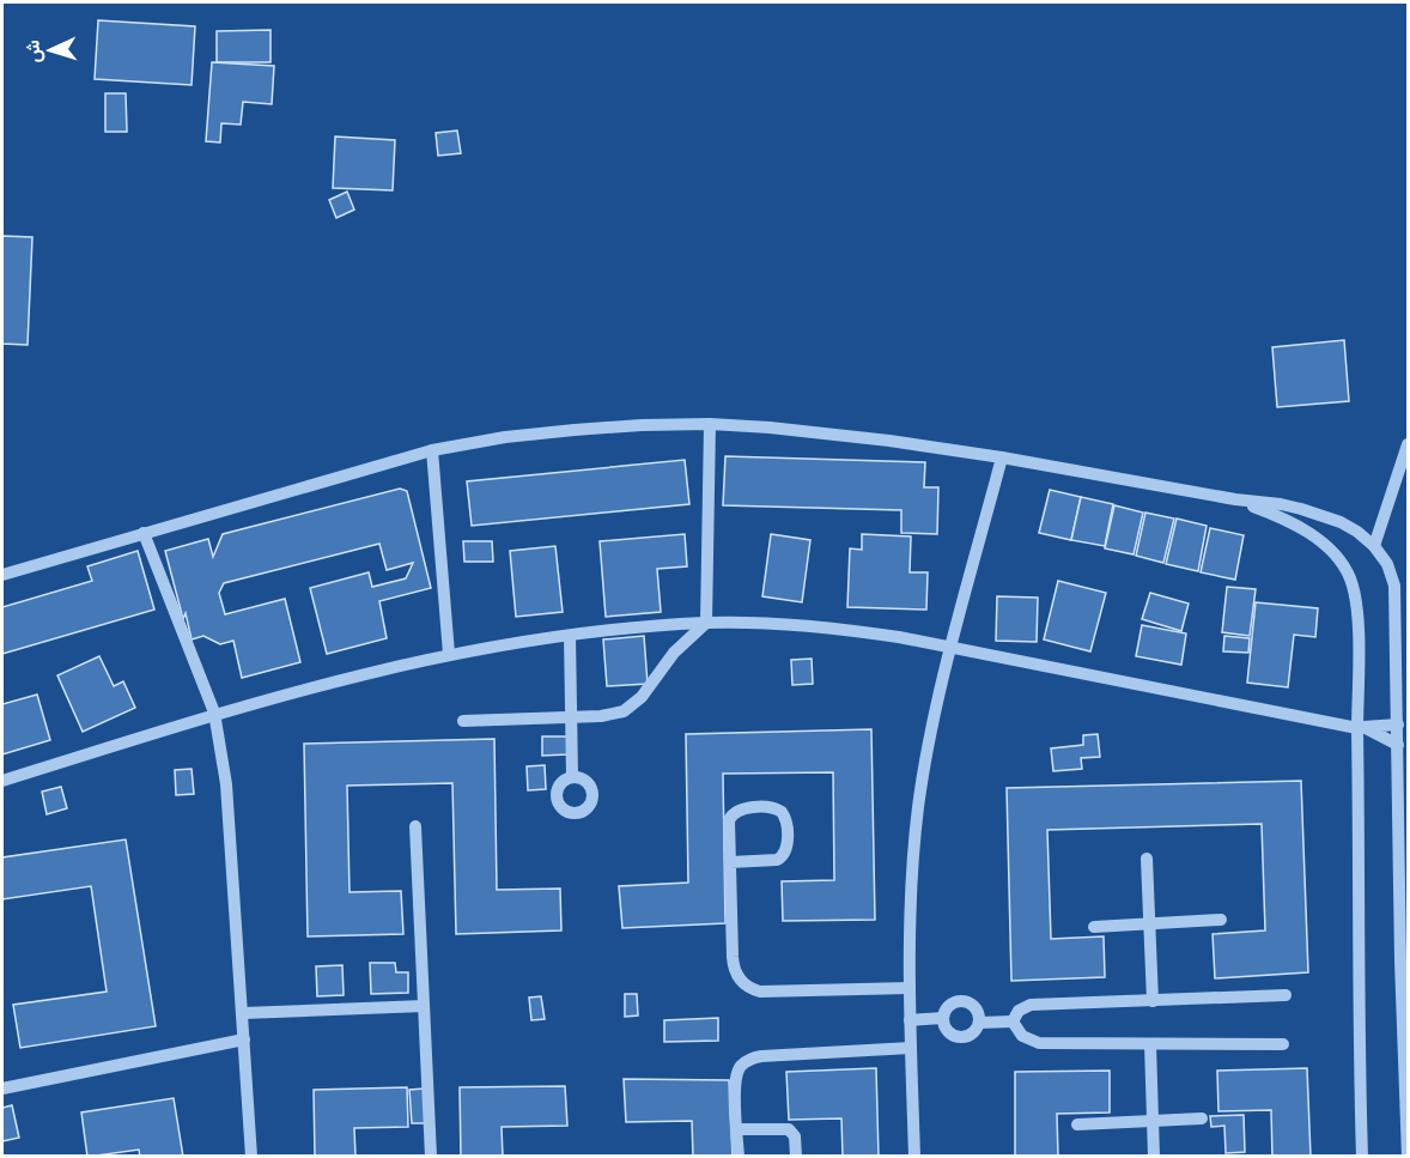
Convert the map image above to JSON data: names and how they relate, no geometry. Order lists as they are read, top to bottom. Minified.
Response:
{"north":"left"}
